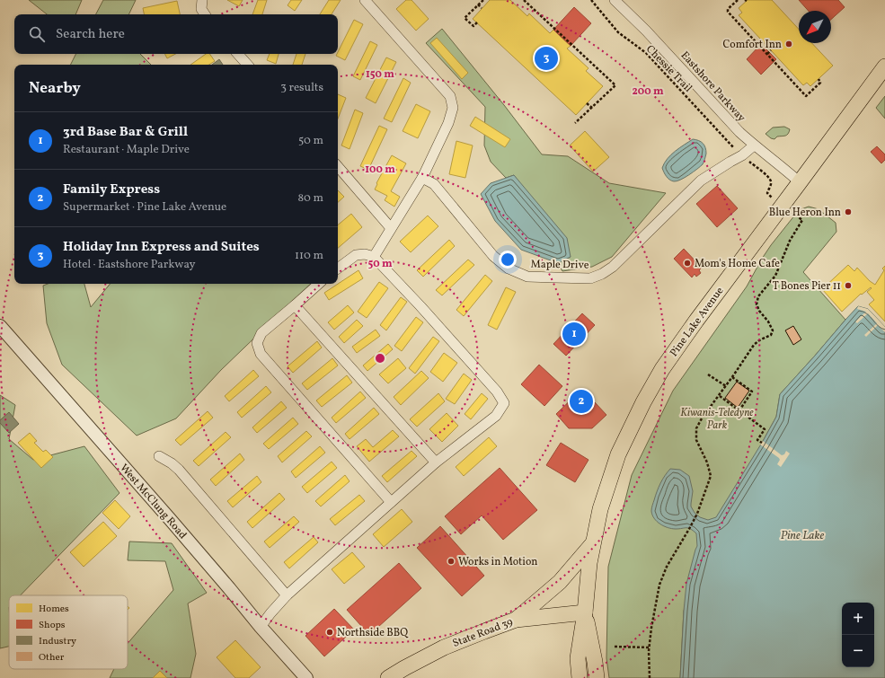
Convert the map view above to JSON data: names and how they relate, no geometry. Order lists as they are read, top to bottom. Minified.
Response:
{"streets":{"main road":["Pine Lake Avenue","State Road 39"],"street":["Eastshore Parkway","Maple Drive","West McClung Road"],"path":["Chessie Trail"]},"crossings":[["Eastshore Parkway","Maple Drive"],["Eastshore Parkway","Pine Lake Avenue"],["Pine Lake Avenue","State Road 39"]],"water":["Pine Lake"],"parks":["Kiwanis-Teledyne Park"],"places":["Comfort Inn","Blue Heron Inn","Mom's Home Cafe","T Bones Pier 11","Works in Motion","Northside BBQ"],"legend":["Homes","Shops","Industry","Other"],"north":"bottom left","page":{"search":"Search here","pins":["3","1","2"],"heading":["Nearby","3 results"],"list":[{"mark":"1","name":"3rd Base Bar & Grill","note":"Restaurant · Maple Drive","value":"50 m"},{"mark":"2","name":"Family Express","note":"Supermarket · Pine Lake Avenue","value":"80 m"},{"mark":"3","name":"Holiday Inn Express and Suites","note":"Hotel · Eastshore Parkway","value":"110 m"}],"map_buttons":["+","−"]},"rings":["150 m","200 m","100 m","50 m"]}
